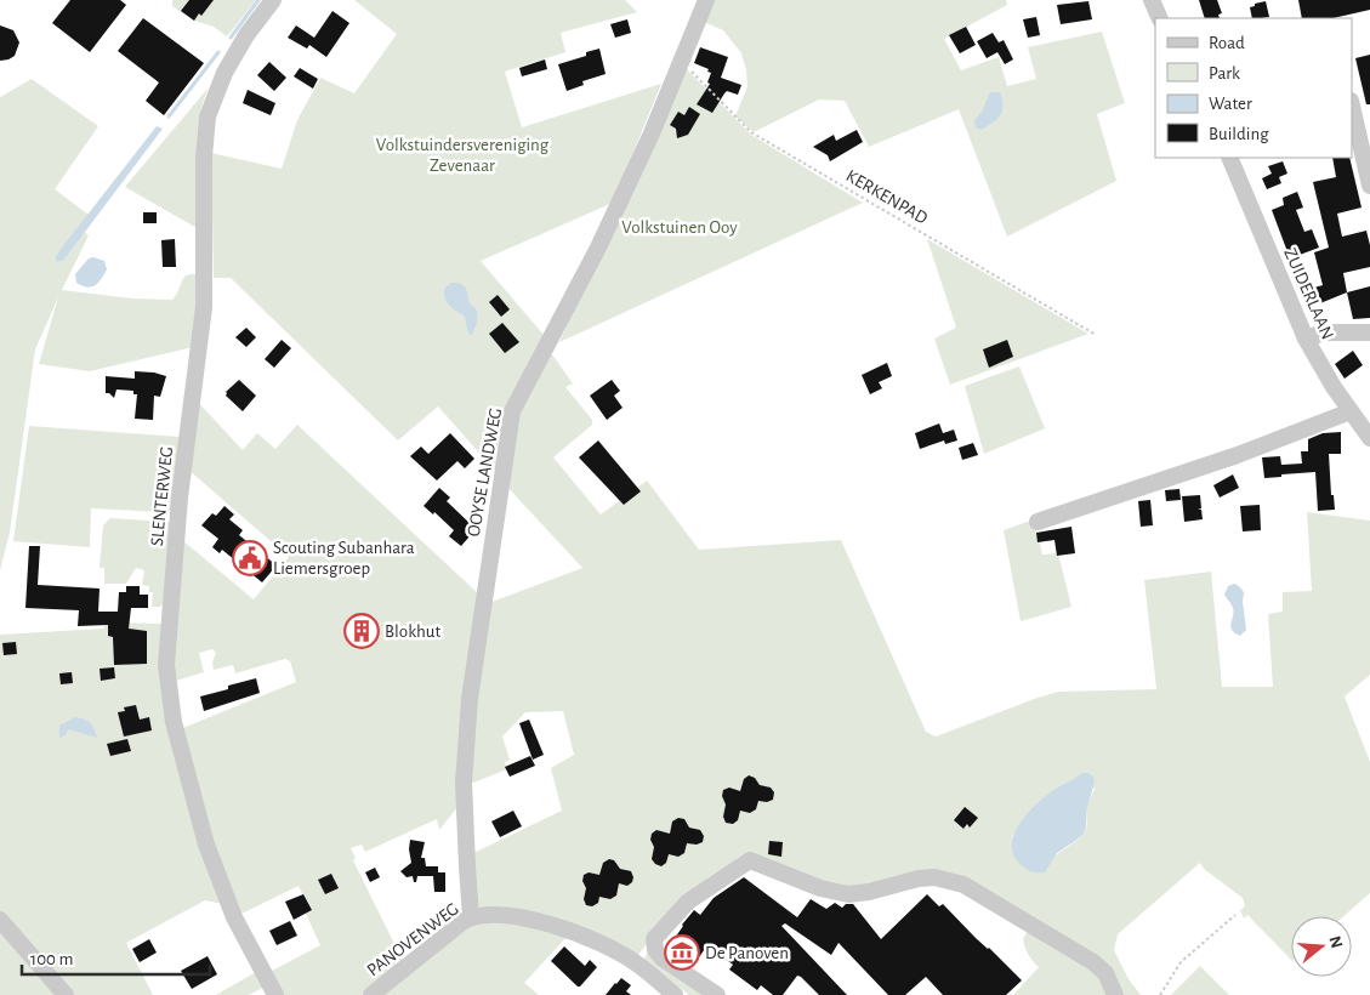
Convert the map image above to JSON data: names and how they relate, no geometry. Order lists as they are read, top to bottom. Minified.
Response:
{"streets":{"street":["ZUIDERLAAN","OOYSE LANDWEG","SLENTERWEG","PANOVENWEG"],"path":["KERKENPAD"]},"crossings":[["KERKENPAD","OOYSE LANDWEG"],["OOYSE LANDWEG","PANOVENWEG"]],"parks":["Volkstuindersvereniging Zevenaar","Volkstuinen Ooy"],"places":{"public building":["Scouting Subanhara Liemersgroep"],"building":["Blokhut"],"museum":["De Panoven"]},"legend":["Road","Park","Water","Building"],"scale_bar":"100 m","north":"right"}
